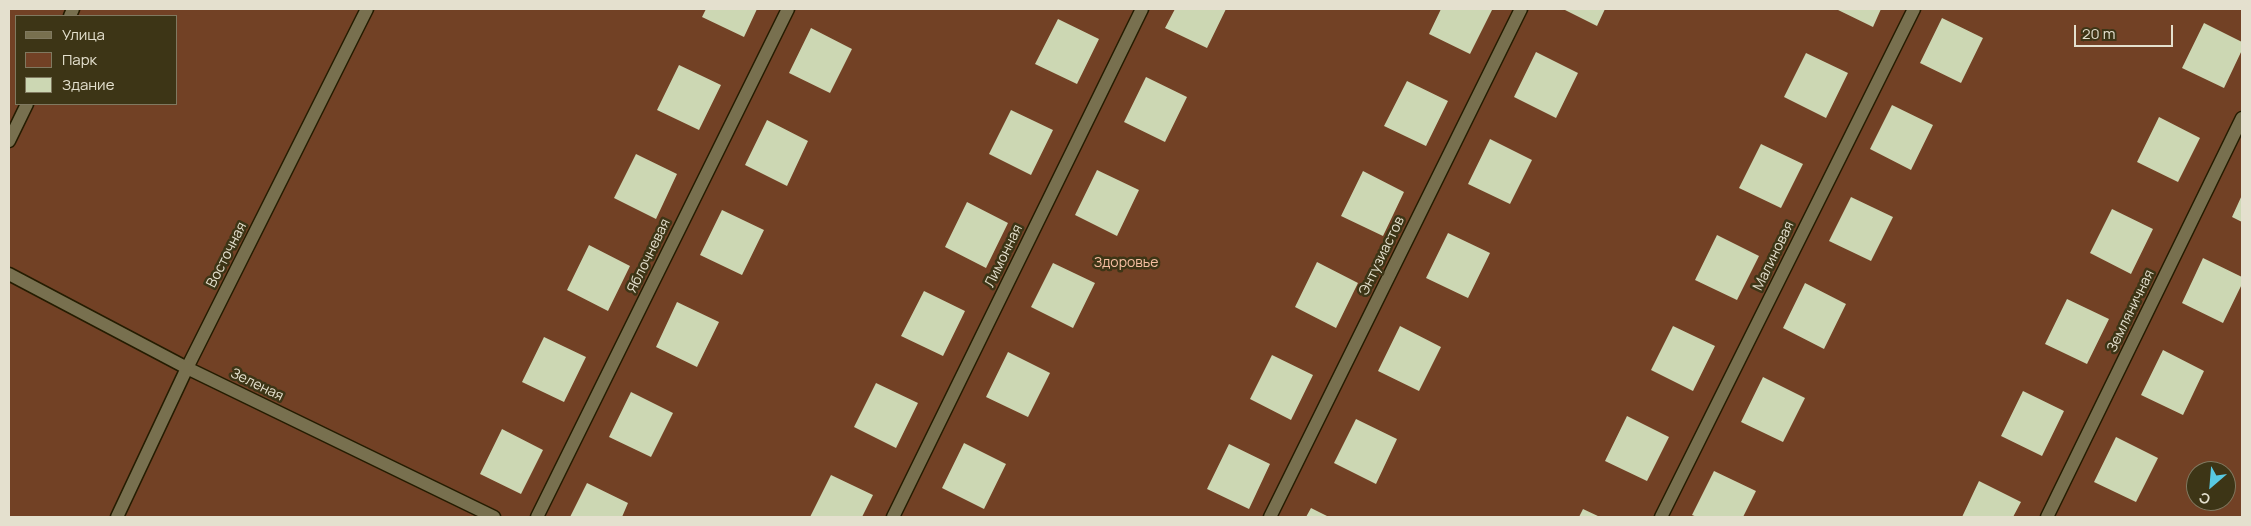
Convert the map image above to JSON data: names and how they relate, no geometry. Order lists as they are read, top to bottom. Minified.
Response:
{"streets":{"street":["Восточная","Яблочневая","Лимонная","Энтузиастов","Малиновая","Земляничная","Зеленая"]},"crossings":[["Восточная","Зеленая"]],"parks":["Здоровье"],"legend":["Улица","Парк","Здание"],"scale_bar":"20 m","north":"bottom left"}
